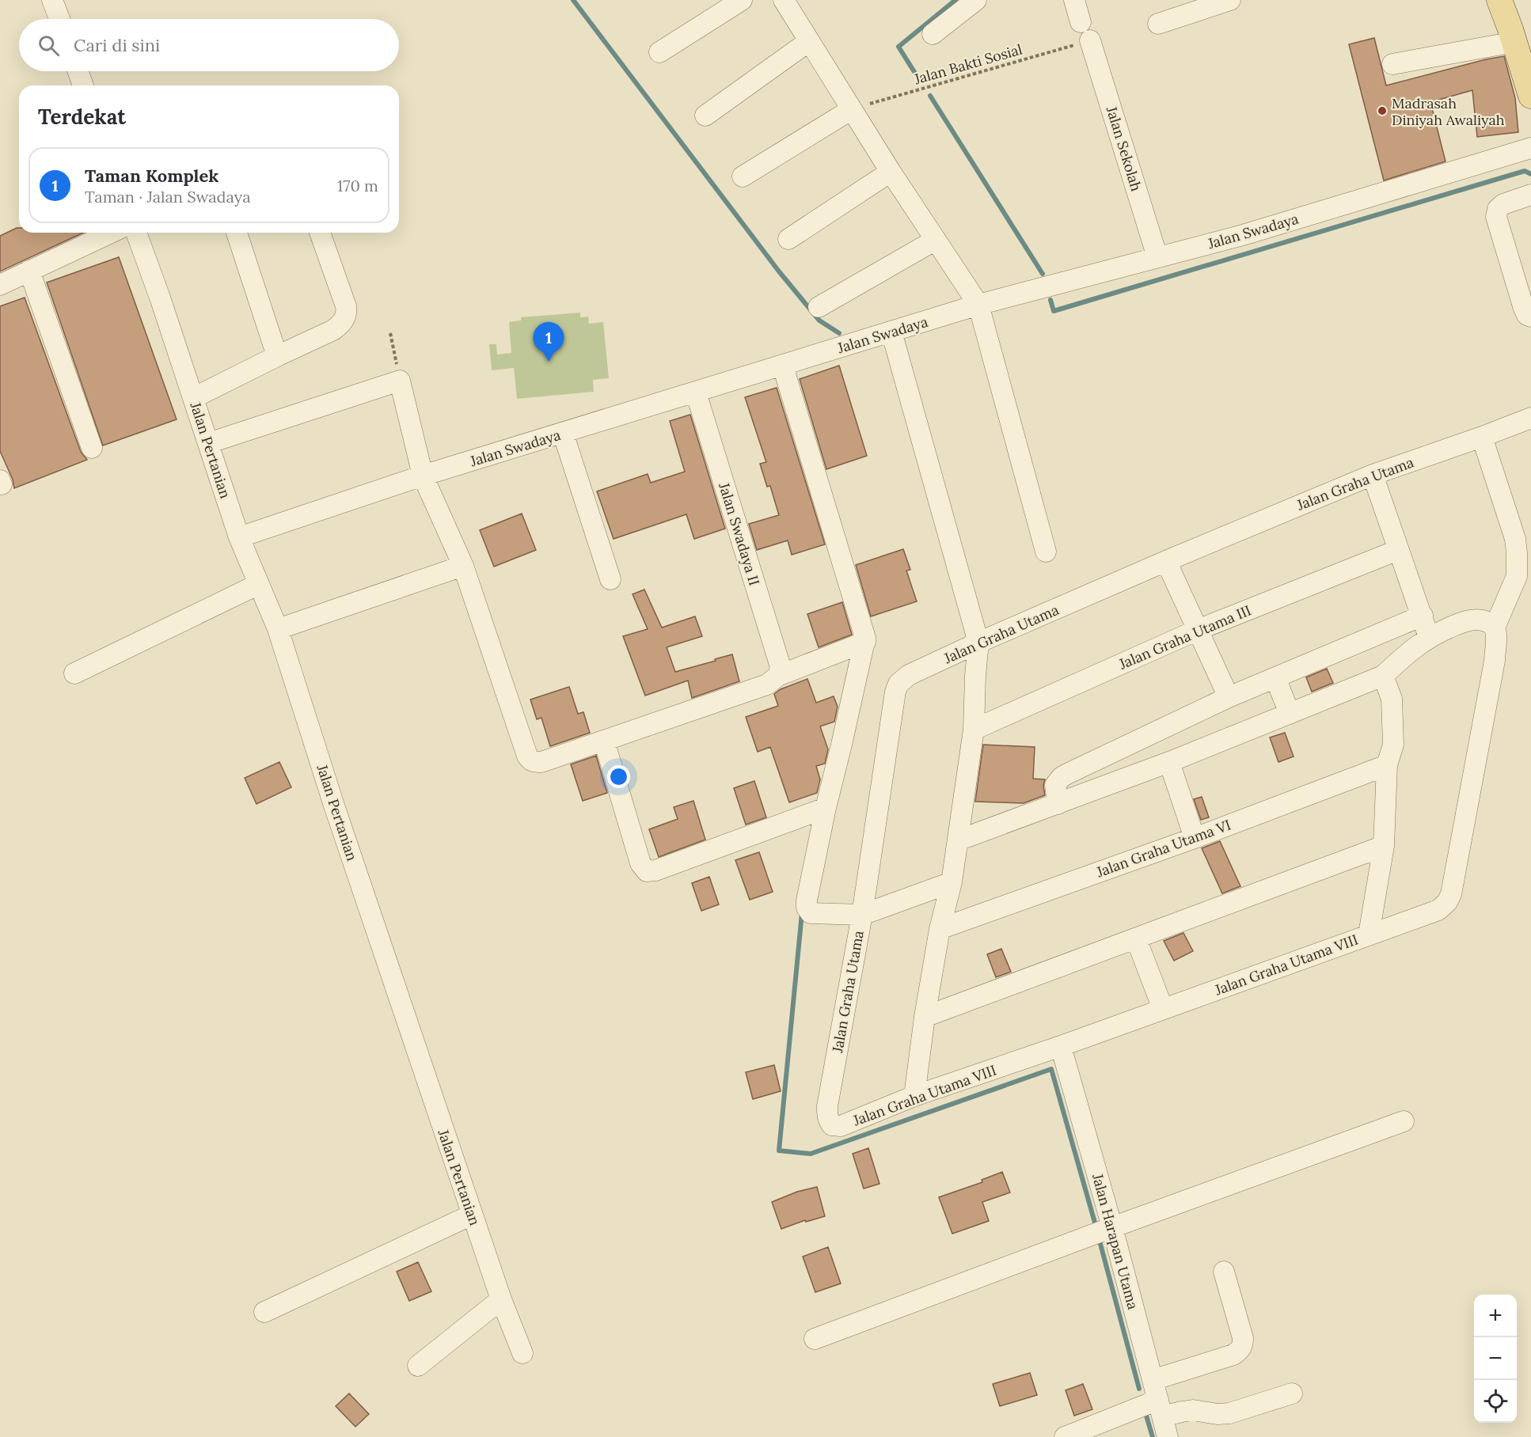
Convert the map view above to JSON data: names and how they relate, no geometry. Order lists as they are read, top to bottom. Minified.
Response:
{"streets":{"street":["Jalan Sekolah","Jalan Swadaya","Jalan Pertanian","Jalan Graha Utama","Jalan Swadaya II","Jalan Graha Utama III","Jalan Graha Utama VI","Jalan Graha Utama VIII","Jalan Harapan Utama"],"path":["Jalan Bakti Sosial"]},"crossings":[["Jalan Bakti Sosial","Jalan Sekolah"],["Jalan Sekolah","Jalan Swadaya"],["Jalan Swadaya","Jalan Pertanian"],["Jalan Swadaya","Jalan Swadaya II"],["Jalan Graha Utama","Jalan Graha Utama VIII"],["Jalan Graha Utama VIII","Jalan Harapan Utama"]],"places":["Madrasah Diniyah Awaliyah"],"page":{"search":"Cari di sini","heading":"Terdekat","list":[{"mark":"1","name":"Taman Komplek","note":"Taman · Jalan Swadaya","value":"170 m"}],"pins":"1","map_buttons":["+","−"]}}
